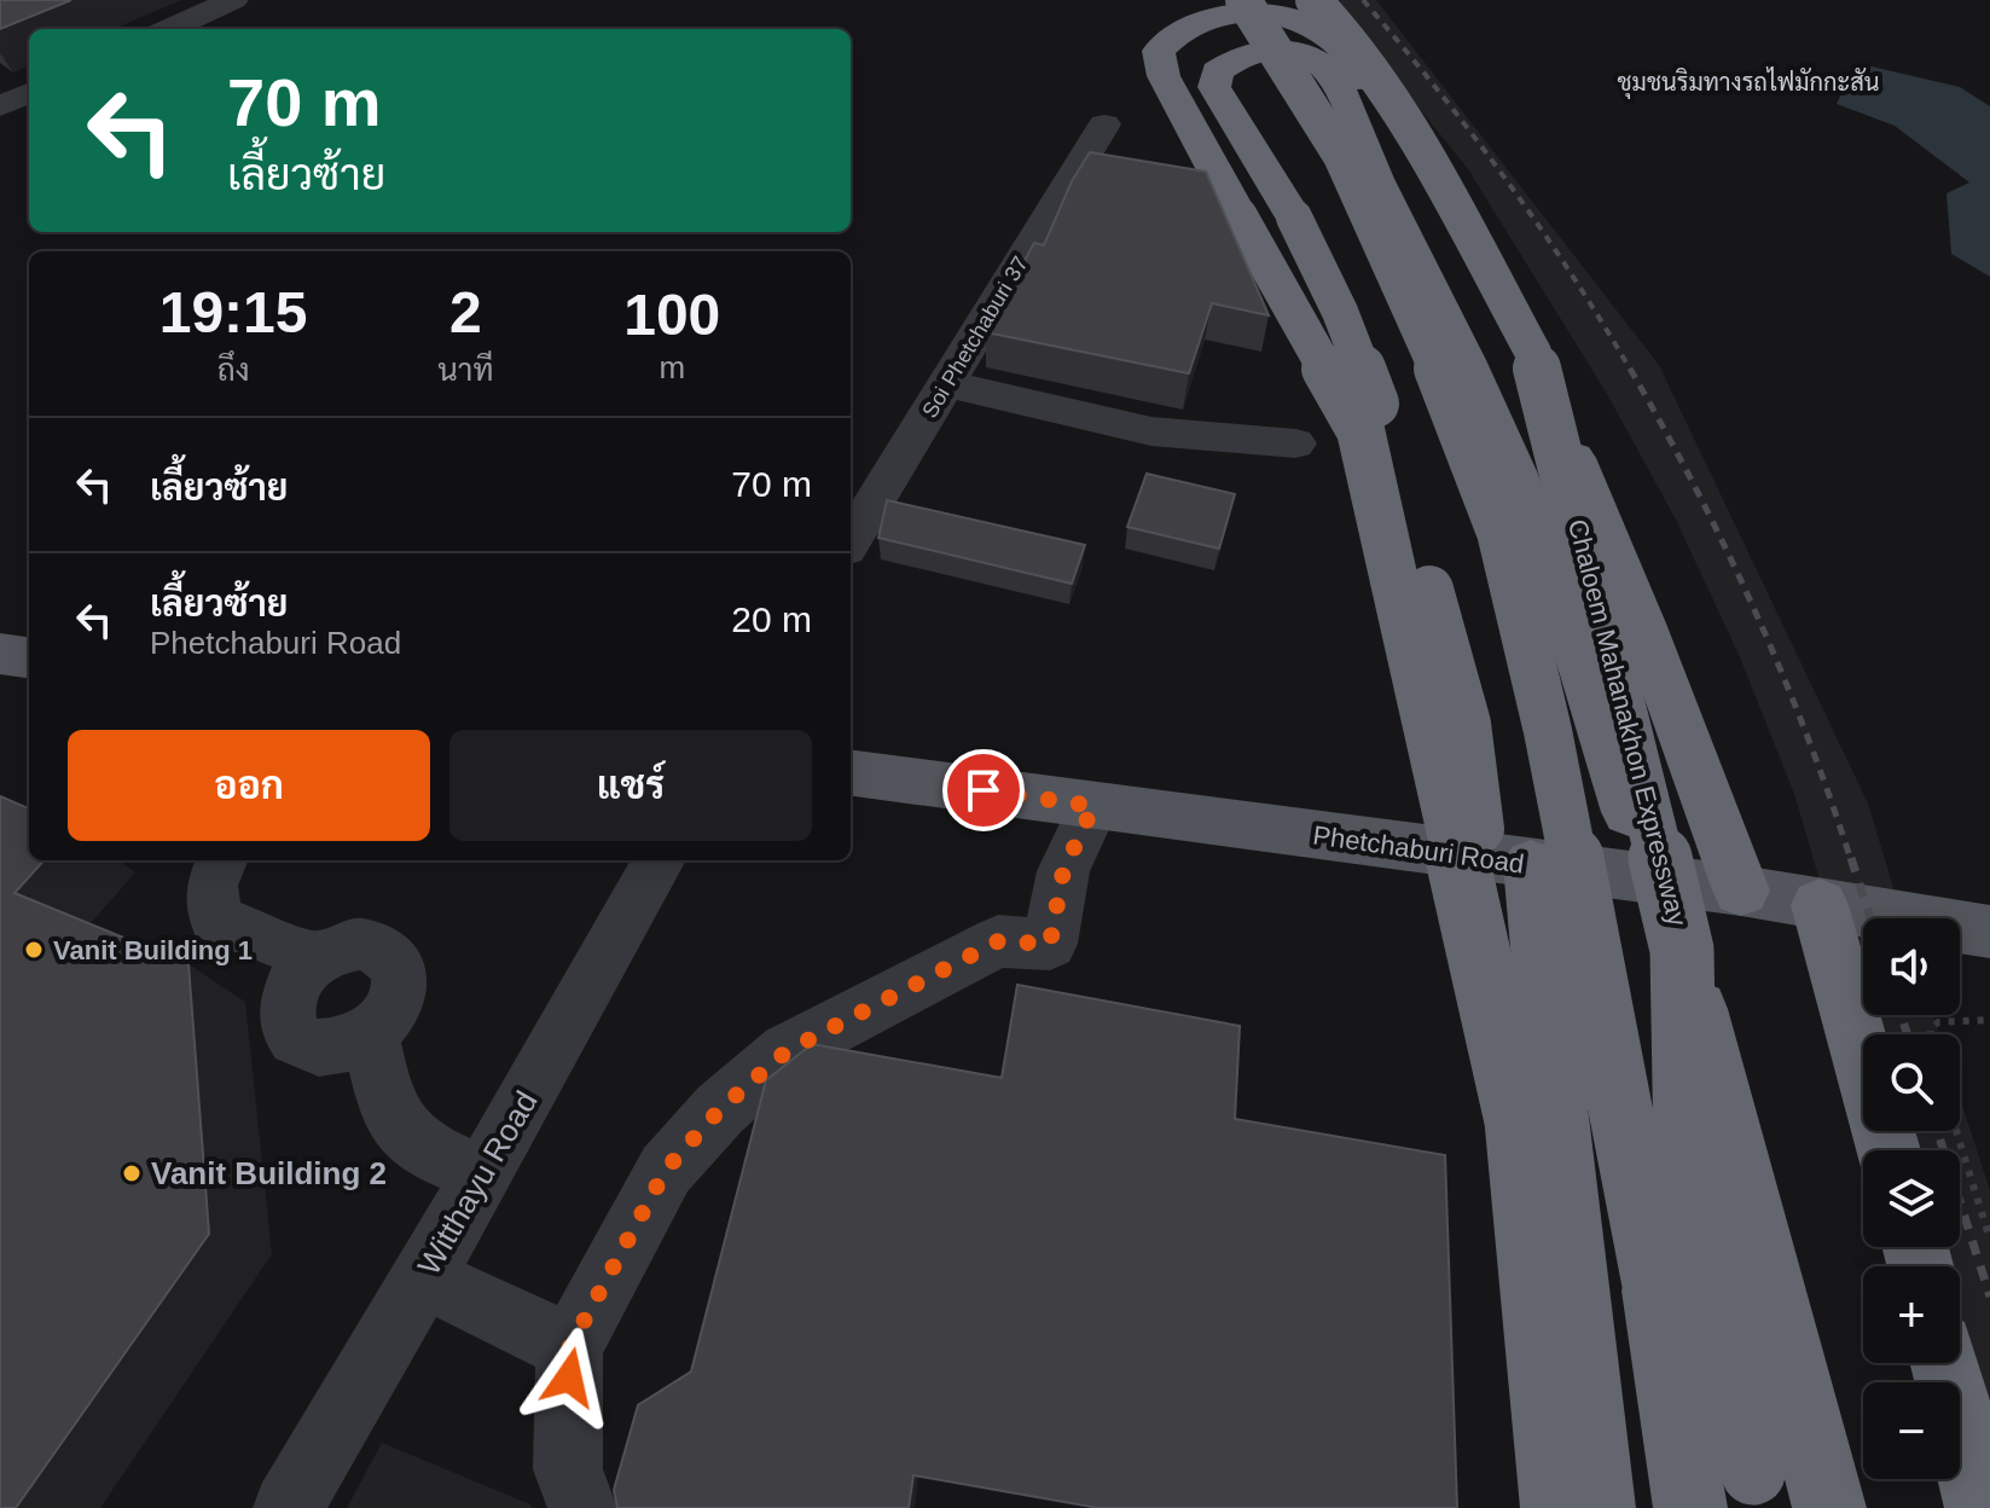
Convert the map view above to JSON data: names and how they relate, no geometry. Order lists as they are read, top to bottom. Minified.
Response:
{"streets":{"highway":["Chaloem Mahanakhon Expressway"],"main road":["Phetchaburi Road"],"street":["Soi Phetchaburi 37","Witthayu Road"]},"districts":["ชุมชนริมทางรถไฟมักกะสัน"],"places":["Vanit Building 1","Vanit Building 2"],"page":{"turn":["70 m","เลี้ยวซ้าย"],"eta":["19:15","ถึง","2","นาที","100","m"],"list":[{"name":"เลี้ยวซ้าย","value":"70 m"},{"name":"เลี้ยวซ้าย","note":"Phetchaburi Road","value":"20 m"}],"buttons":["ออก","แชร์"],"map_buttons":["+","−"]}}
